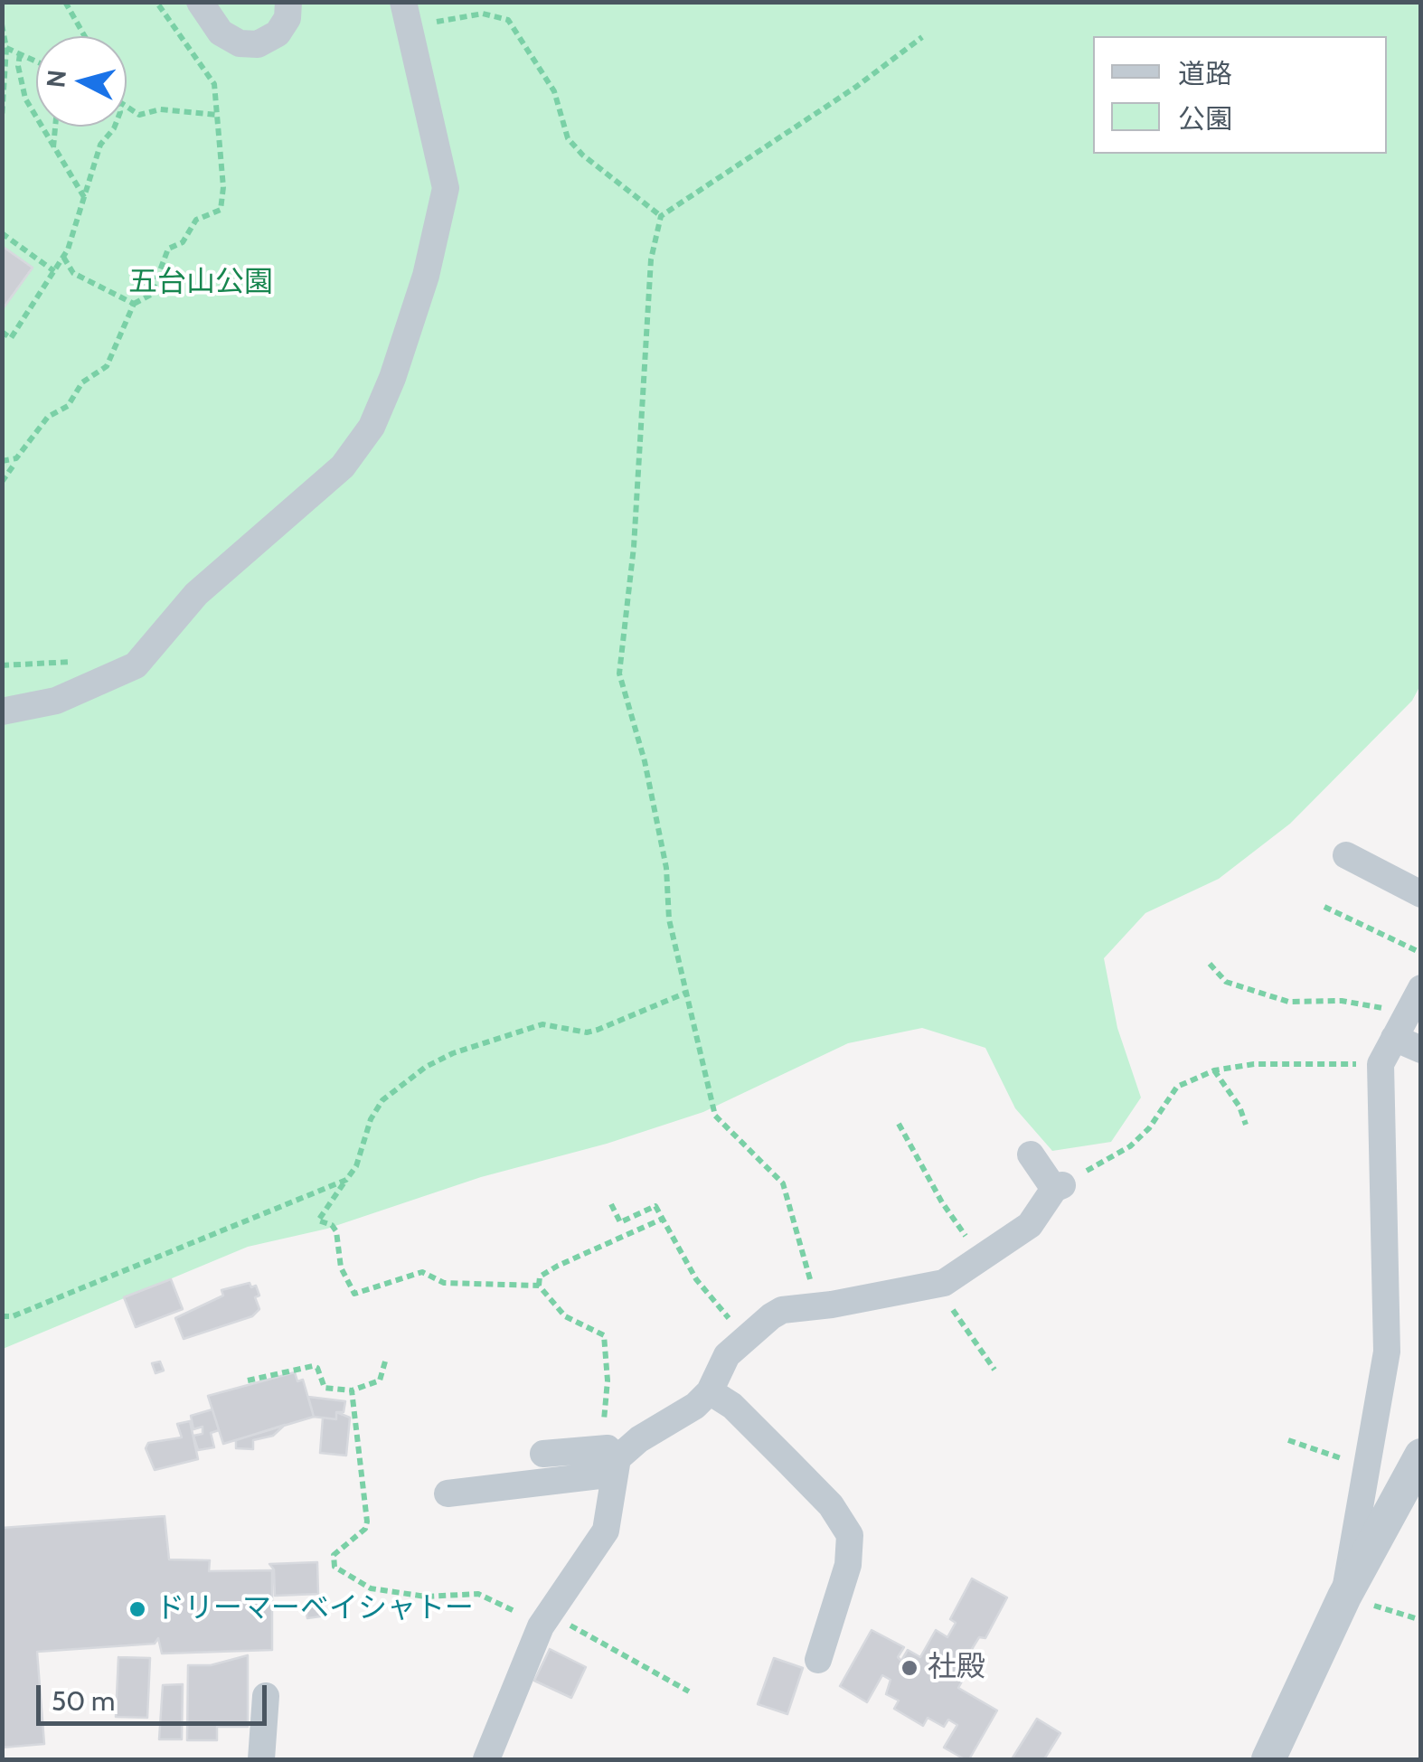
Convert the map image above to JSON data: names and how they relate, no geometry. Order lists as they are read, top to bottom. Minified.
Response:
{"parks":["五台山公園"],"places":["ドリーマーベイシャトー","社殿"],"legend":["道路","公園"],"scale_bar":"50 m","north":"left"}
